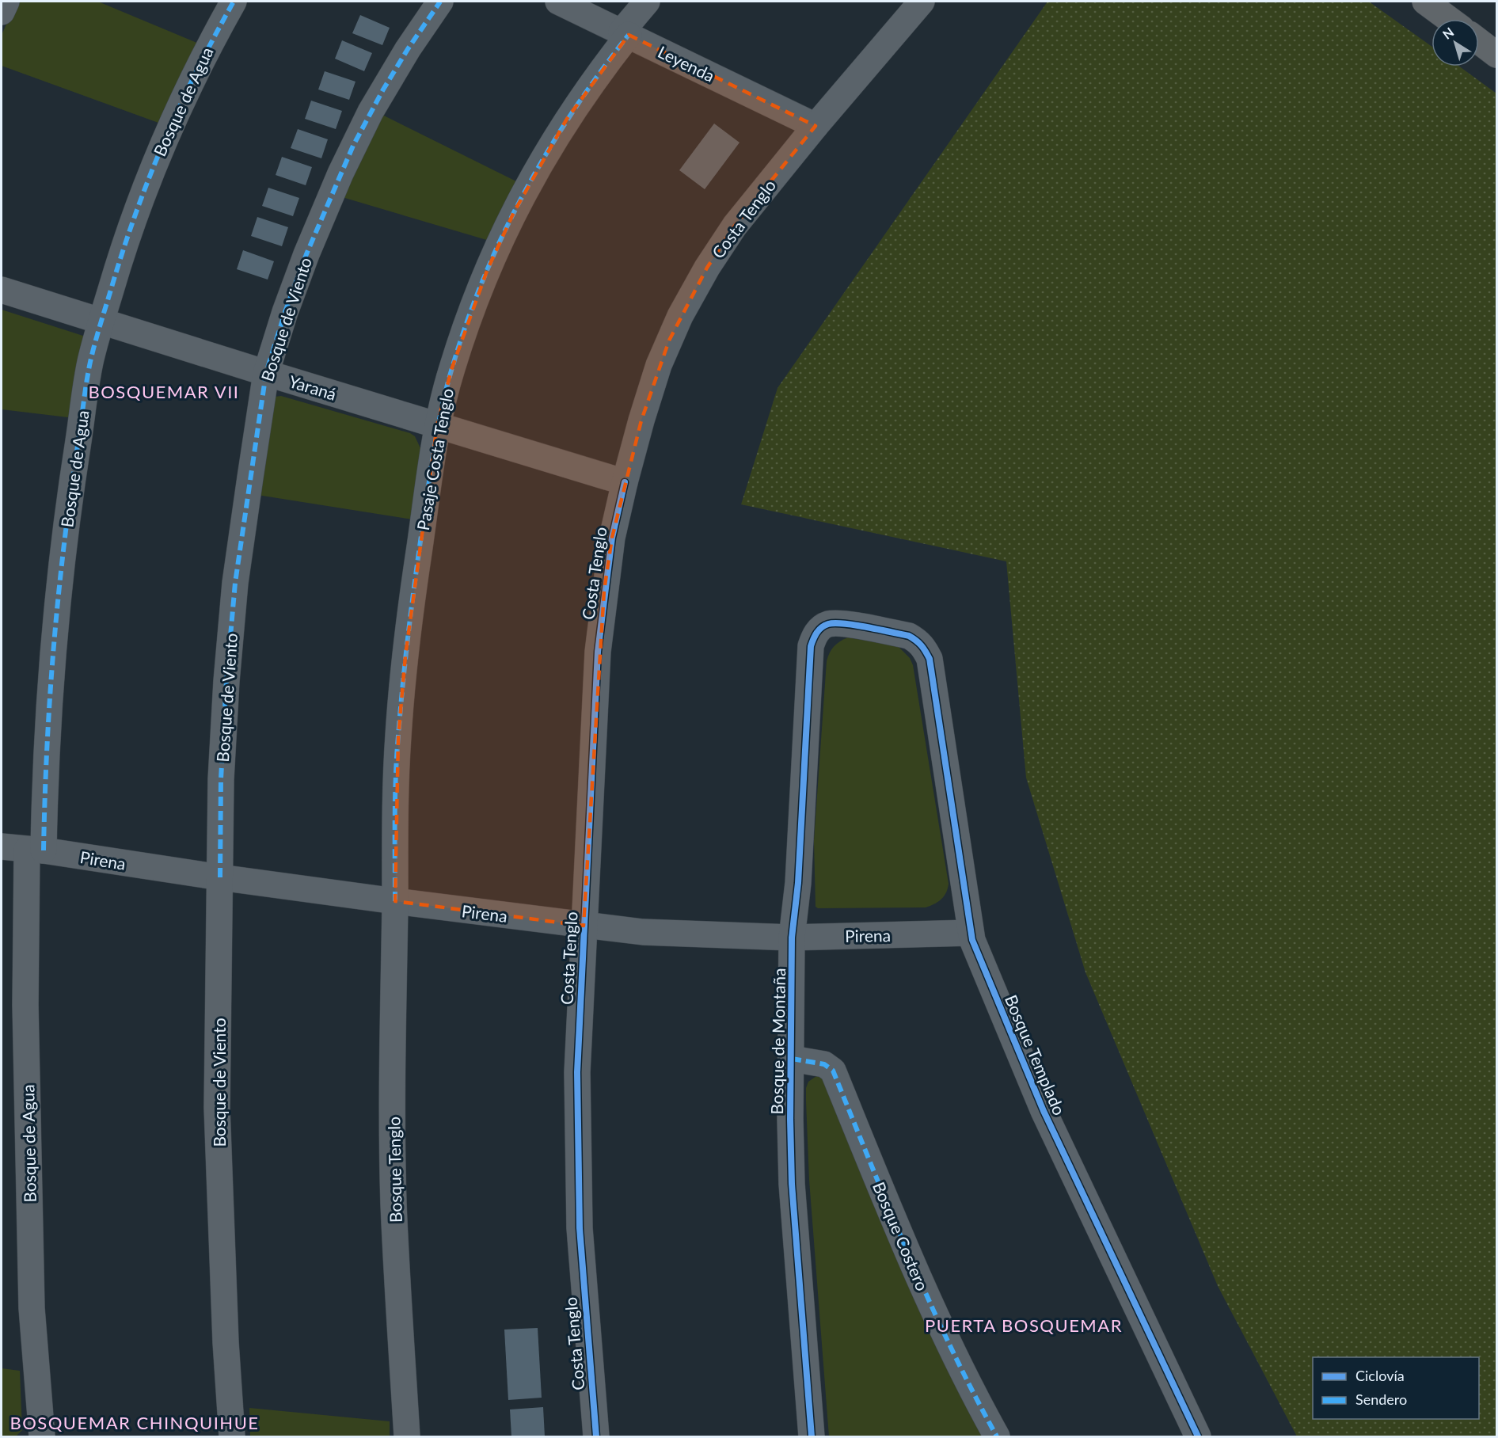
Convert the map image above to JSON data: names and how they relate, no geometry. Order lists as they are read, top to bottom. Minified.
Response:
{"streets":{"street":["Leyenda","Bosque de Agua","Costa Tenglo","Bosque de Viento","Yaraná","Pasaje Costa Tenglo","Pirena","Bosque de Montaña","Bosque Templado","Bosque Tenglo","Bosque Costero"]},"crossings":[["Leyenda","Costa Tenglo"],["Leyenda","Pasaje Costa Tenglo"],["Bosque de Agua","Yaraná"],["Bosque de Agua","Pirena"],["Costa Tenglo","Yaraná"],["Costa Tenglo","Pirena"],["Bosque de Viento","Yaraná"],["Bosque de Viento","Pirena"],["Yaraná","Pasaje Costa Tenglo"],["Pasaje Costa Tenglo","Pirena"],["Pasaje Costa Tenglo","Bosque Tenglo"],["Pirena","Bosque de Montaña"],["Pirena","Bosque Templado"],["Pirena","Bosque Tenglo"],["Bosque de Montaña","Bosque Templado"],["Bosque de Montaña","Bosque Costero"]],"districts":["BOSQUEMAR VII","PUERTA BOSQUEMAR","BOSQUEMAR CHINQUIHUE"],"legend":["Ciclovía","Sendero"],"north":"top left"}
